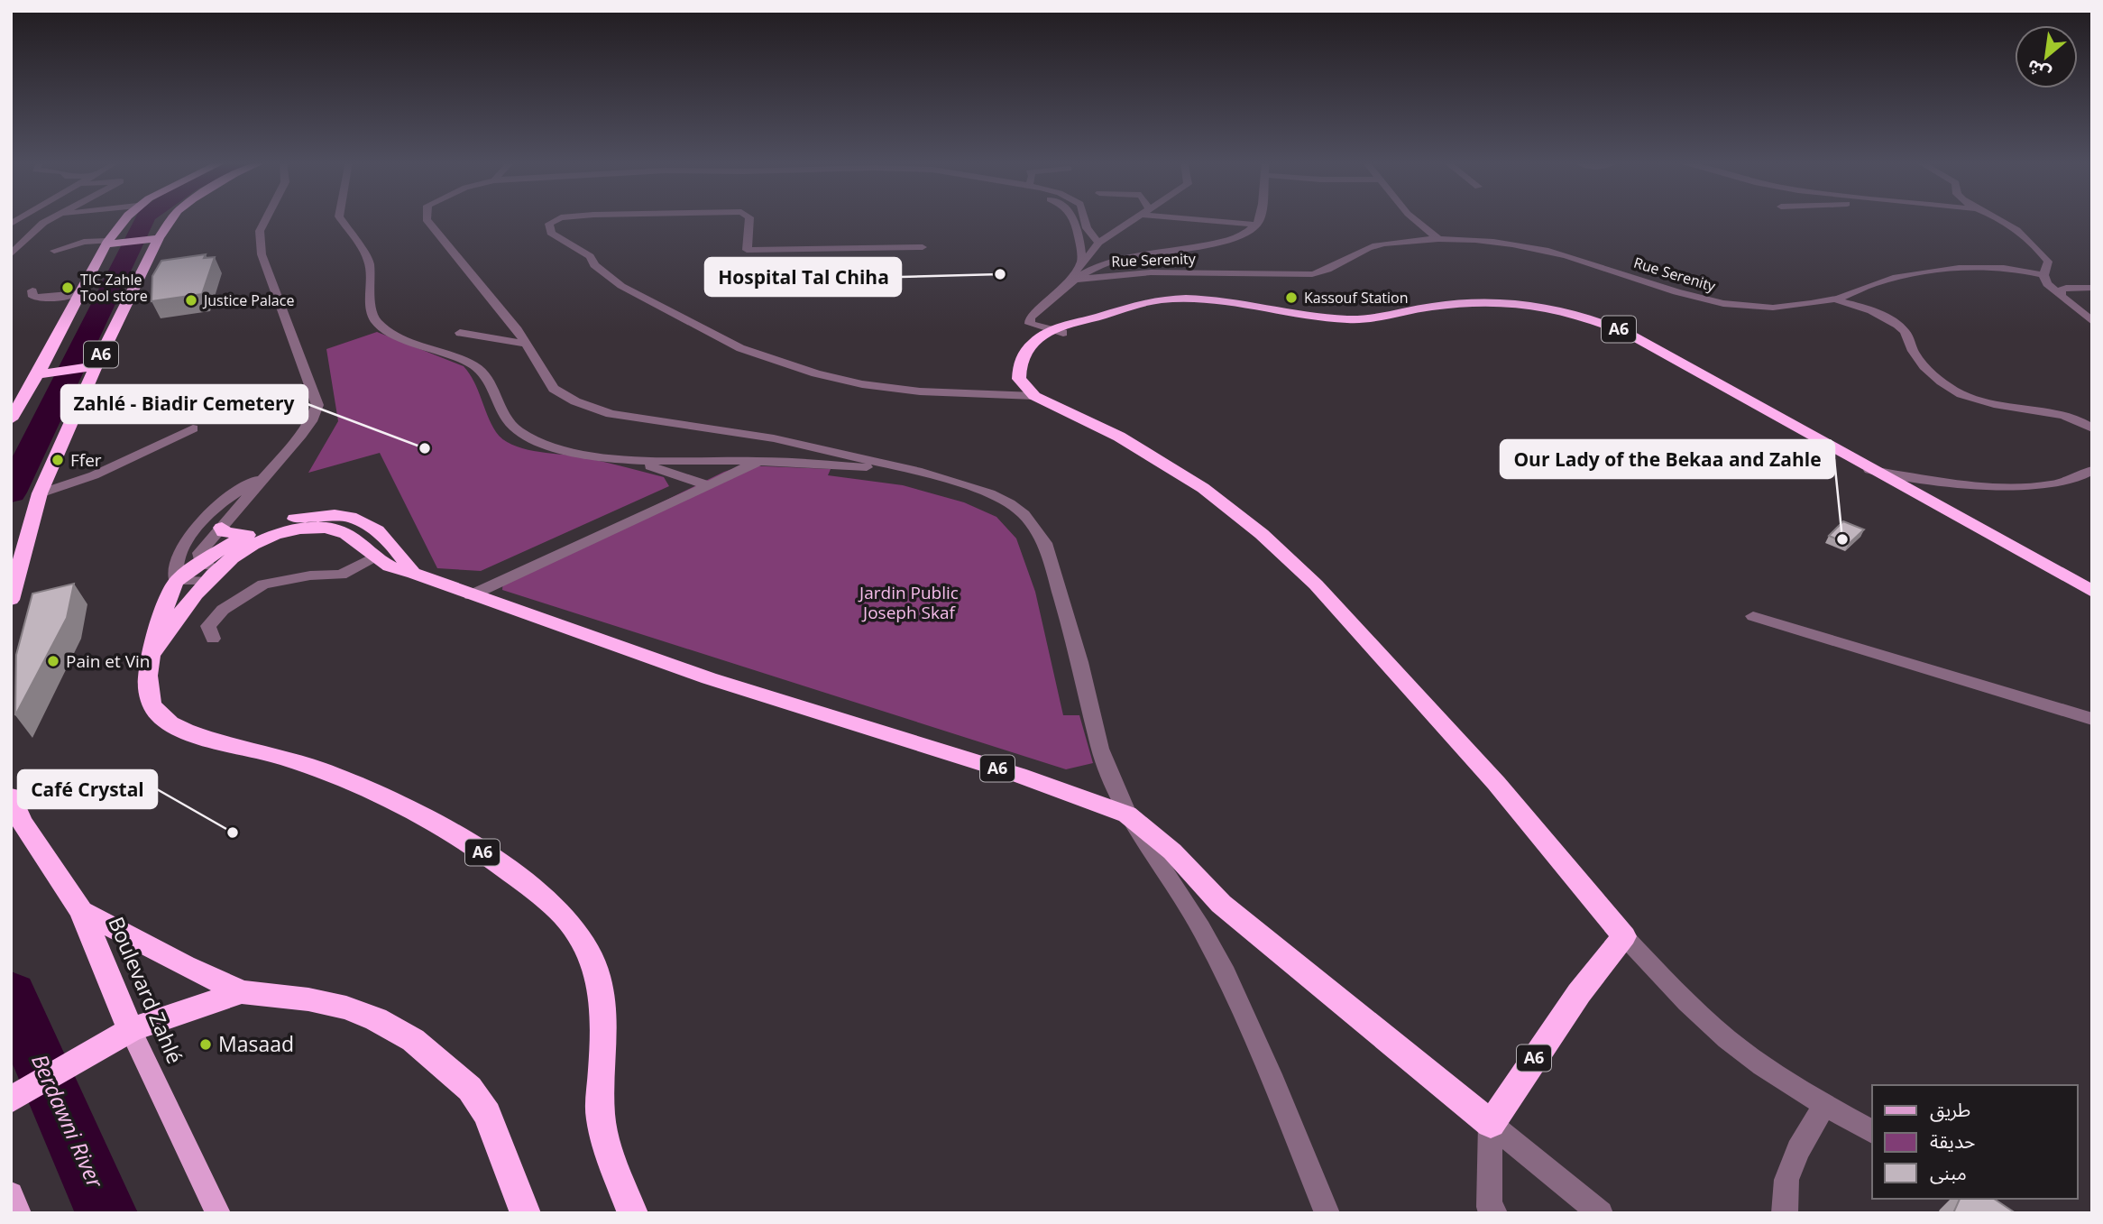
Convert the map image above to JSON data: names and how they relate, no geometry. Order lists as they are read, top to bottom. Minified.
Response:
{"streets":{"highway":["A6","Boulevard Zahlé"],"street":["Rue Serenity"]},"water":["Berdawni River"],"parks":["Jardin Public Joseph Skaf"],"places":["Hospital Tal Chiha","TIC Zahle Tool store","Kassouf Station","Justice Palace","Zahlé - Biadir Cemetery","Ffer","Our Lady of the Bekaa and Zahle","Pain et Vin","Café Crystal","Masaad"],"legend":["طريق","حديقة","مبنى"],"north":"bottom left"}
